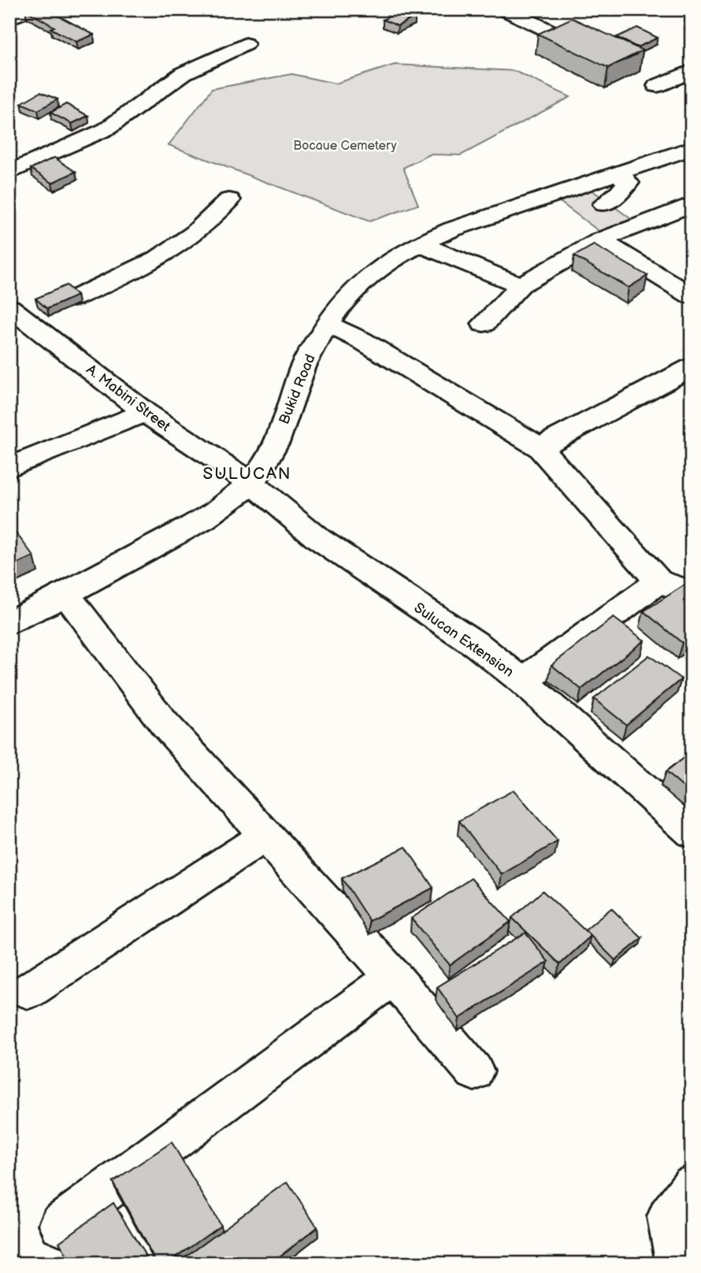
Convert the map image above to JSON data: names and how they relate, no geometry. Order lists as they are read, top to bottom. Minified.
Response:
{"streets":{"street":["Bukid Road","A. Mabini Street","Sulucan Extension"]},"crossings":[["Bukid Road","A. Mabini Street"],["Bukid Road","Sulucan Extension"],["A. Mabini Street","Sulucan Extension"]],"districts":["SULUCAN"],"parks":["Bocaue Cemetery"]}
